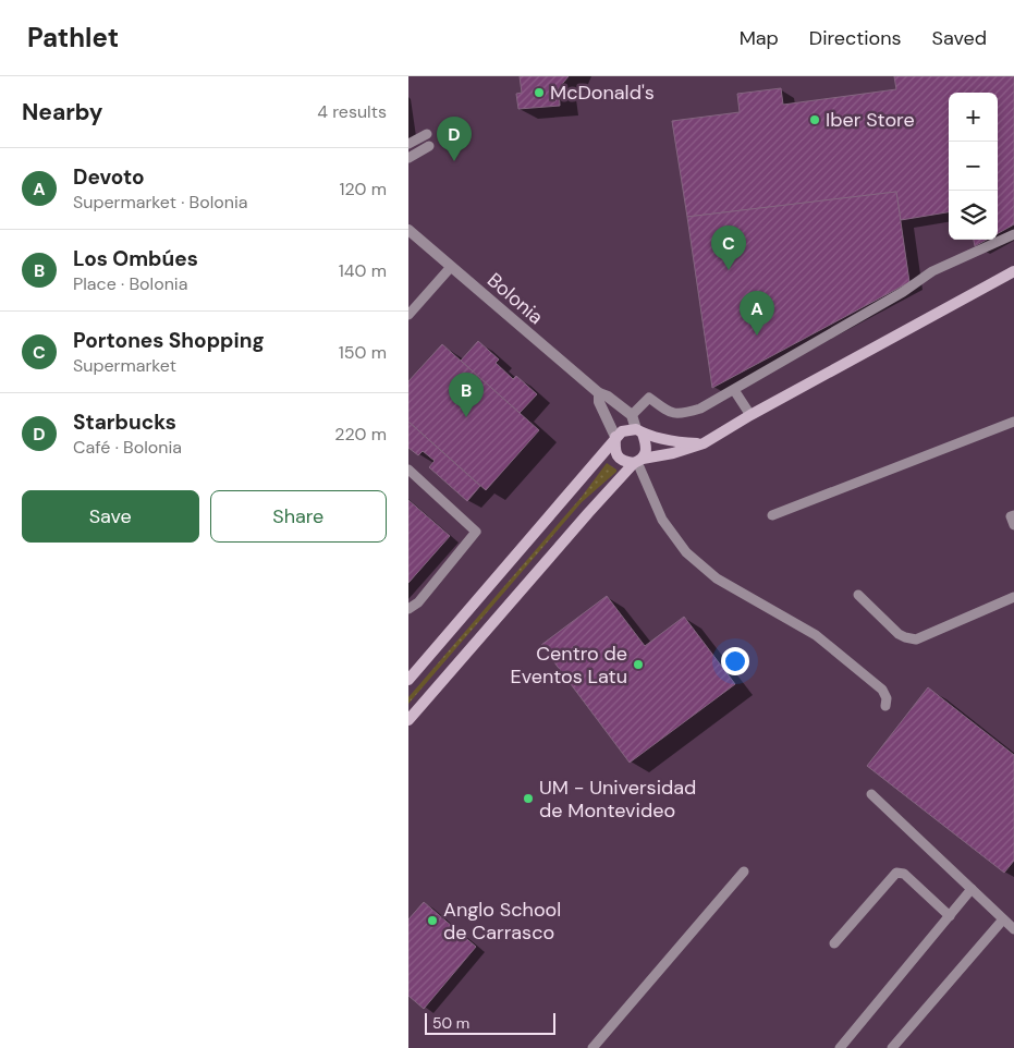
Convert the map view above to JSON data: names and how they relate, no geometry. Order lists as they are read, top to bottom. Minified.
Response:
{"streets":{"street":["Bolonia"]},"places":["McDonald's","Iber Store","Centro de Eventos Latu","UM - Universidad de Montevideo","Anglo School de Carrasco"],"scale_bar":"50 m","page":{"header":"Pathlet","nav":["Map","Directions","Saved"],"heading":["Nearby","4 results"],"map_buttons":["+","−"],"pins":["D","C","A","B"],"list":[{"mark":"A","name":"Devoto","note":"Supermarket · Bolonia","value":"120 m"},{"mark":"B","name":"Los Ombúes","note":"Place · Bolonia","value":"140 m"},{"mark":"C","name":"Portones Shopping","note":"Supermarket","value":"150 m"},{"mark":"D","name":"Starbucks","note":"Café · Bolonia","value":"220 m"}],"buttons":["Save","Share"],"scale":"50 m"}}
